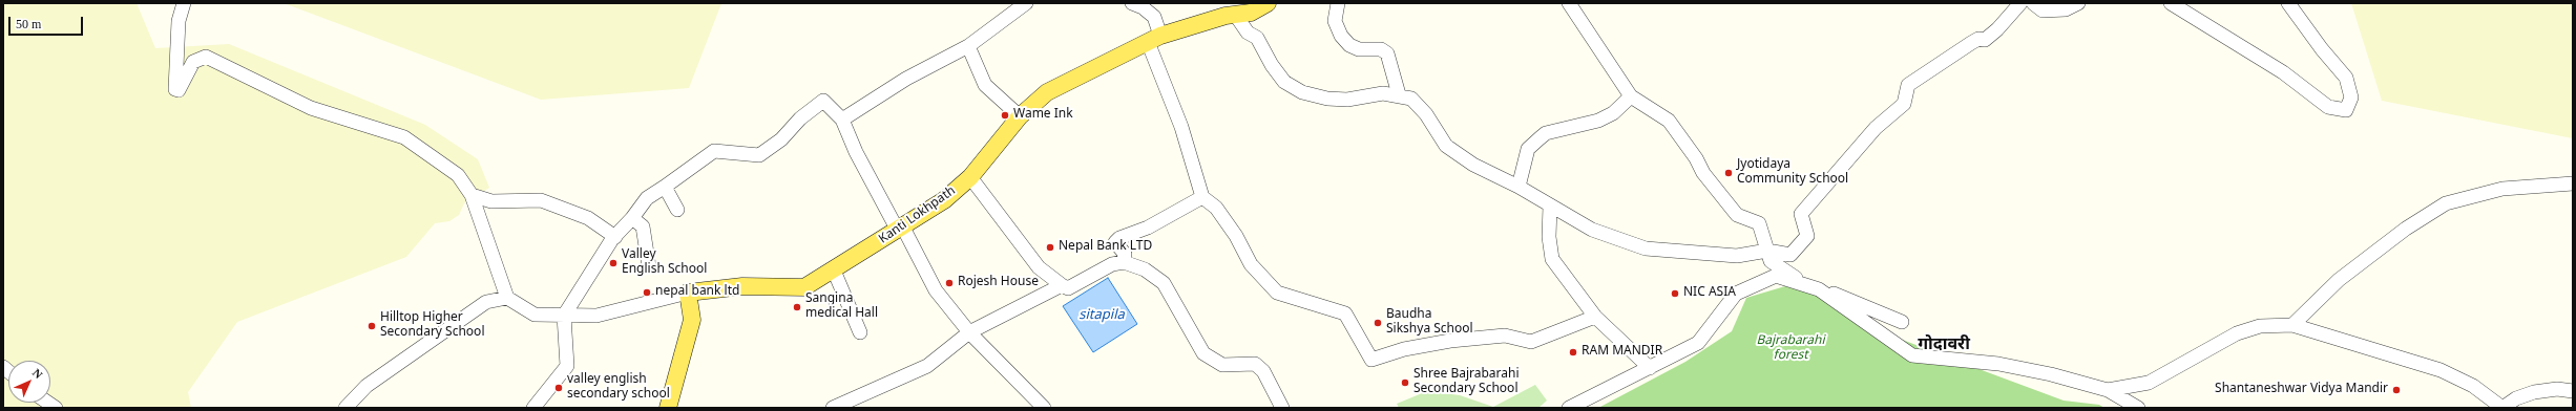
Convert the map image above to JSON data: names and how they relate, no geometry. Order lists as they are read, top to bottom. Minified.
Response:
{"streets":{"main road":["Kanti Lokhpath"]},"districts":["गोदावरी"],"water":["sitapila"],"parks":["Bajrabarahi forest"],"places":["Wame Ink","Jyotidaya Community School","Nepal Bank LTD","Valley English School","Rojesh House","nepal bank ltd","NIC ASIA","Sangina medical Hall","Baudha Sikshya School","Hilltop Higher Secondary School","RAM MANDIR","Shree Bajrabarahi Secondary School","valley english secondary school","Shantaneshwar Vidya Mandir"],"scale_bar":"50 m","north":"top right"}
